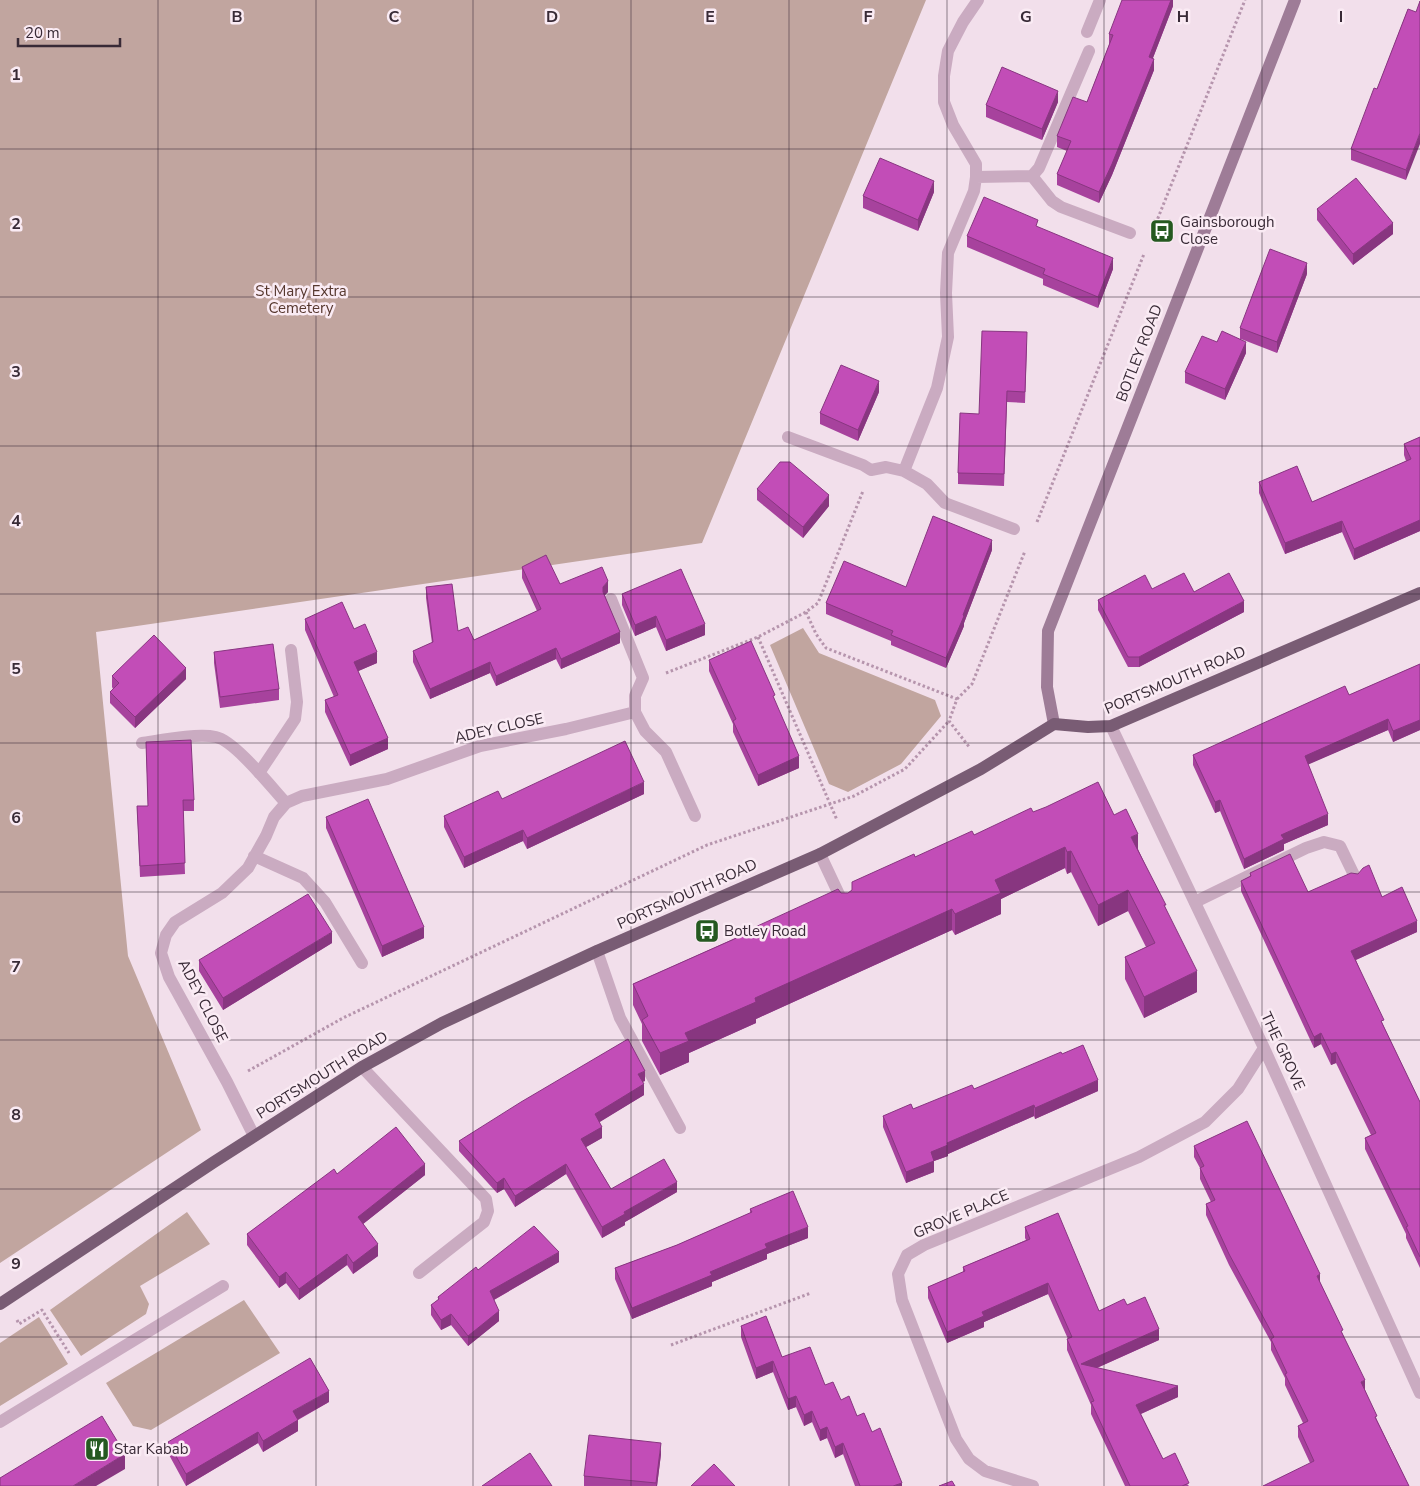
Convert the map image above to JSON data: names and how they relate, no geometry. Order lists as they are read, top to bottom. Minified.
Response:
{"streets":{"main road":["BOTLEY ROAD","PORTSMOUTH ROAD"],"street":["ADEY CLOSE","THE GROVE","GROVE PLACE"]},"crossings":[["BOTLEY ROAD","PORTSMOUTH ROAD"],["PORTSMOUTH ROAD","ADEY CLOSE"],["PORTSMOUTH ROAD","THE GROVE"],["THE GROVE","GROVE PLACE"]],"parks":["St Mary Extra Cemetery"],"places":{"bus stop":["Gainsborough Close","Botley Road"],"restaurant":["Star Kabab"]},"scale_bar":"20 m","grid":{"columns":["B","C","D","E","F","G","H","I"],"rows":["1","2","3","4","5","6","7","8","9"]}}
